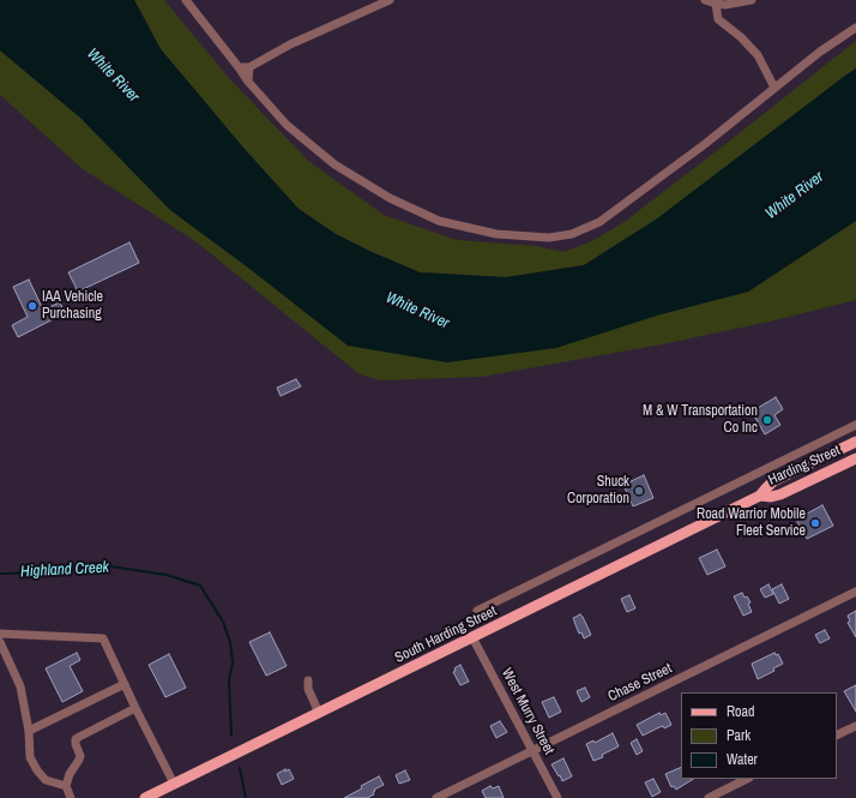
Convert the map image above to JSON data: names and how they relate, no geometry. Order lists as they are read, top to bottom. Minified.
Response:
{"streets":{"main road":["Harding Street","South Harding Street"],"street":["Chase Street","West Murry Street"]},"crossings":[["Harding Street","South Harding Street"],["South Harding Street","West Murry Street"],["Chase Street","West Murry Street"]],"water":["White River","Highland Creek"],"places":["IAA Vehicle Purchasing","M & W Transportation Co Inc","Shuck Corporation","Road Warrior Mobile Fleet Service"],"legend":["Road","Park","Water"]}
